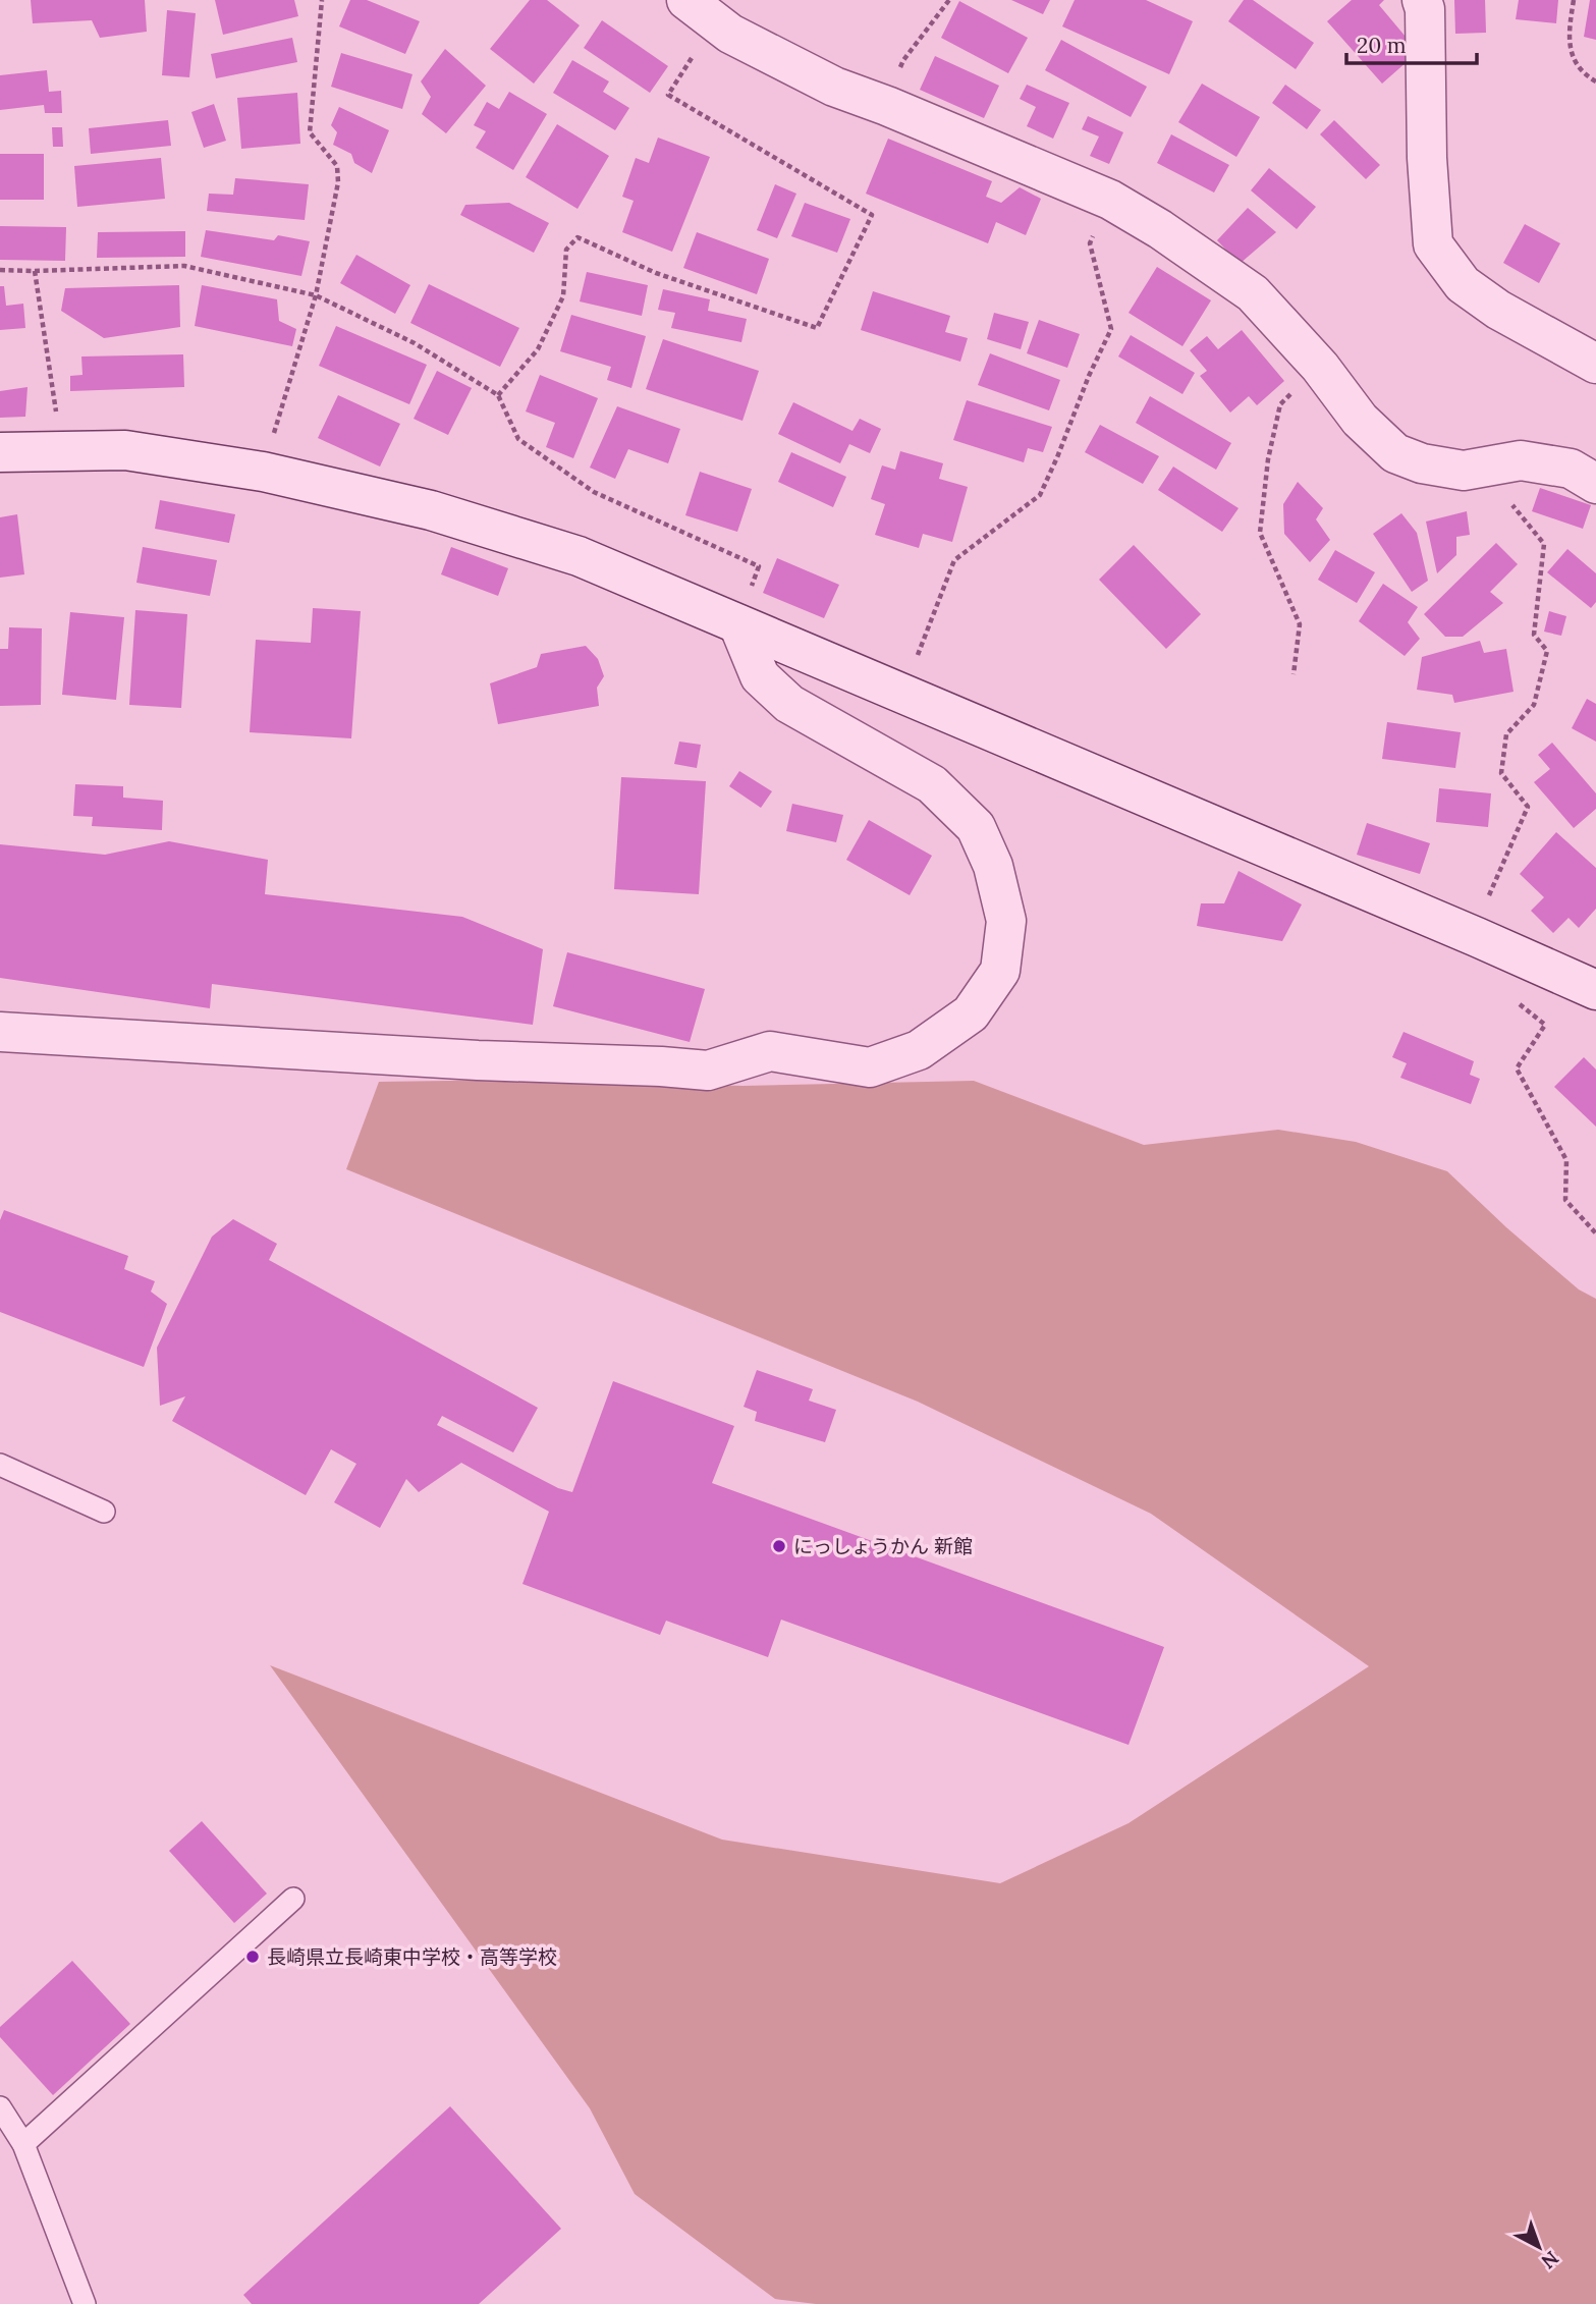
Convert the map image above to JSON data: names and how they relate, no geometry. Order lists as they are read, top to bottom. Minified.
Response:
{"places":["にっしょうかん 新館","長崎県立長崎東中学校・高等学校"],"scale_bar":"20 m","north":"bottom right"}
